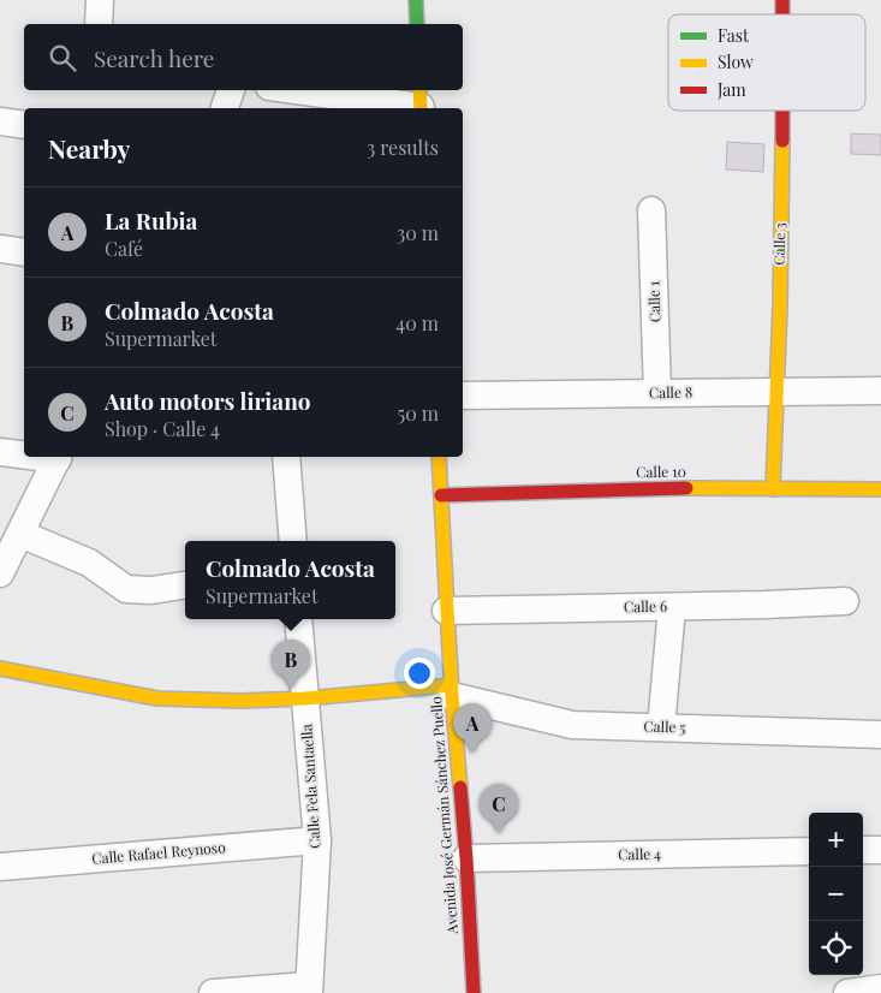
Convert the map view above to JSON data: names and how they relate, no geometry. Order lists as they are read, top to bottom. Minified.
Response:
{"streets":{"street":["Calle 3","Calle 1","Calle 8","Calle 10","Calle 6","Calle 5","Calle Fela Santaella","Avenida José Germán Sánchez Puello","Calle Rafael Reynoso","Calle 4"]},"crossings":[["Calle 3","Calle 8"],["Calle 3","Calle 10"],["Calle 1","Calle 8"],["Calle 10","Avenida José Germán Sánchez Puello"],["Calle 6","Avenida José Germán Sánchez Puello"],["Calle 5","Avenida José Germán Sánchez Puello"],["Calle Fela Santaella","Calle Rafael Reynoso"],["Avenida José Germán Sánchez Puello","Calle 4"]],"legend":["Fast","Slow","Jam"],"page":{"search":"Search here","heading":["Nearby","3 results"],"list":[{"mark":"A","name":"La Rubia","note":"Café","value":"30 m"},{"mark":"B","name":"Colmado Acosta","note":"Supermarket","value":"40 m"},{"mark":"C","name":"Auto motors liriano","note":"Shop · Calle 4","value":"50 m"}],"popup":["Colmado Acosta","Supermarket"],"pins":["B","A","C"],"map_buttons":["+","−"]}}
